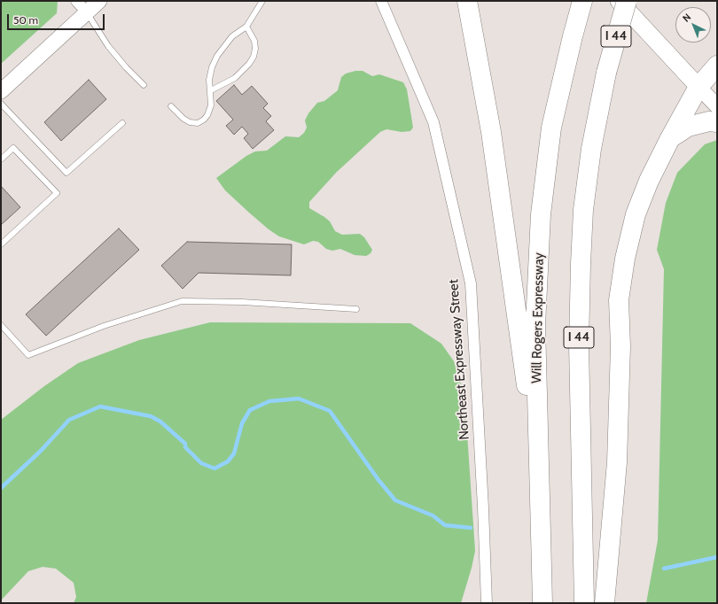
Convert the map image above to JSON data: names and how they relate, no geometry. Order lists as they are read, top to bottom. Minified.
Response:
{"streets":{"highway":["I 44","Will Rogers Expressway"],"street":["Northeast Expressway Street"]},"scale_bar":"50 m","north":"top left"}
